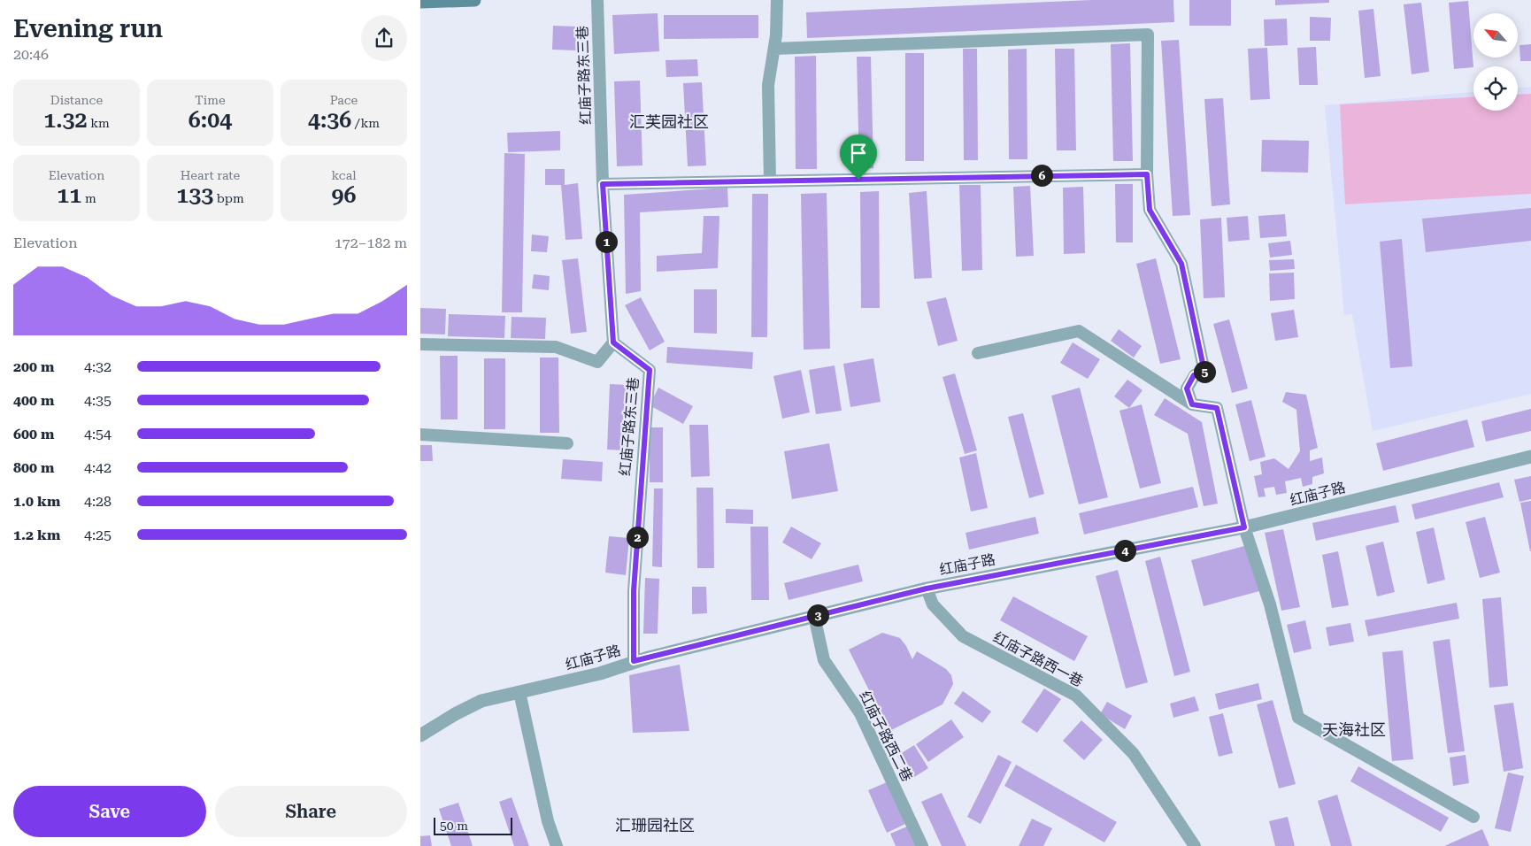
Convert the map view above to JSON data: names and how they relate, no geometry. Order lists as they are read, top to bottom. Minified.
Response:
{"streets":{"street":["红庙子路东三巷","红庙子路","红庙子路西一巷","红庙子路西二巷"]},"crossings":[["红庙子路东三巷","红庙子路"],["红庙子路","红庙子路西一巷"],["红庙子路","红庙子路西二巷"]],"districts":["汇芙园社区","天海社区","汇珊园社区"],"scale_bar":"50 m","north":"top left","page":{"heading":["Evening run","20:46"],"stats":[["Distance","1.32 km"],["Time","6:04"],["Pace","4:36 /km"],["Elevation","11 m"],["Heart rate","133 bpm"],["kcal","96"]],"pins":["6","1","5","2","4","3"],"chart":["Elevation","172–182 m"],"list":[{"name":"200 m","note":"4:32"},{"name":"400 m","note":"4:35"},{"name":"600 m","note":"4:54"},{"name":"800 m","note":"4:42"},{"name":"1.0 km","note":"4:28"},{"name":"1.2 km","note":"4:25"}],"buttons":["Save","Share"],"scale":"50 m"}}
